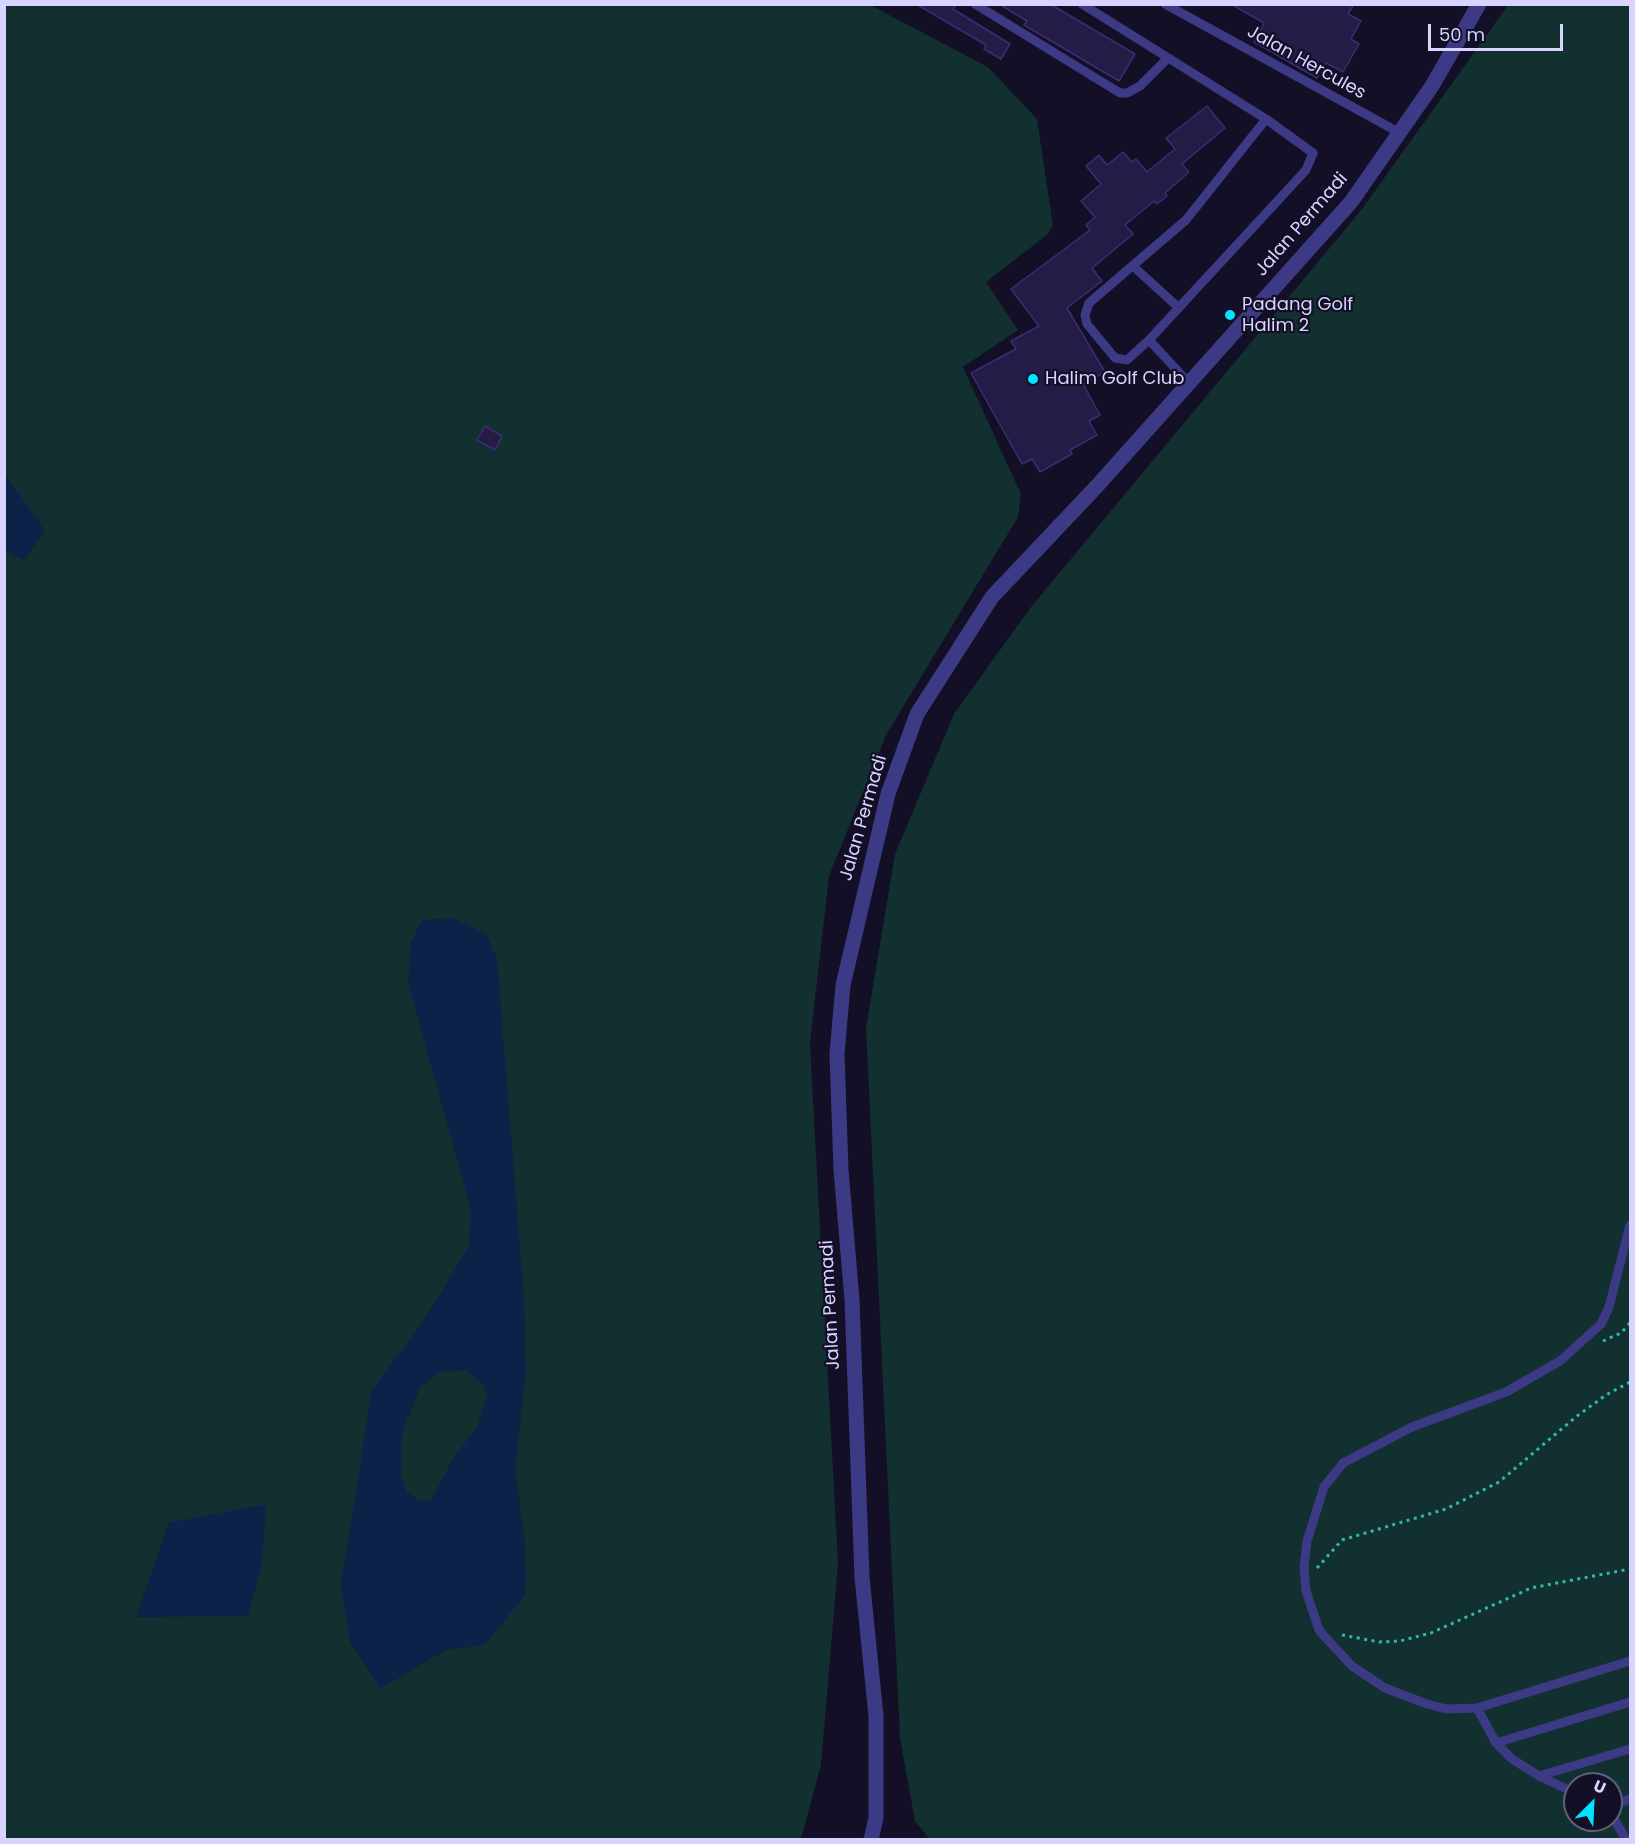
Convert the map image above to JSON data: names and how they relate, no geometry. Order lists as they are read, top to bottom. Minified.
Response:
{"streets":{"street":["Jalan Permadi"],"lane":["Jalan Hercules"]},"crossings":[["Jalan Hercules","Jalan Permadi"]],"places":["Padang Golf Halim 2","Halim Golf Club"],"scale_bar":"50 m","north":"top right"}
